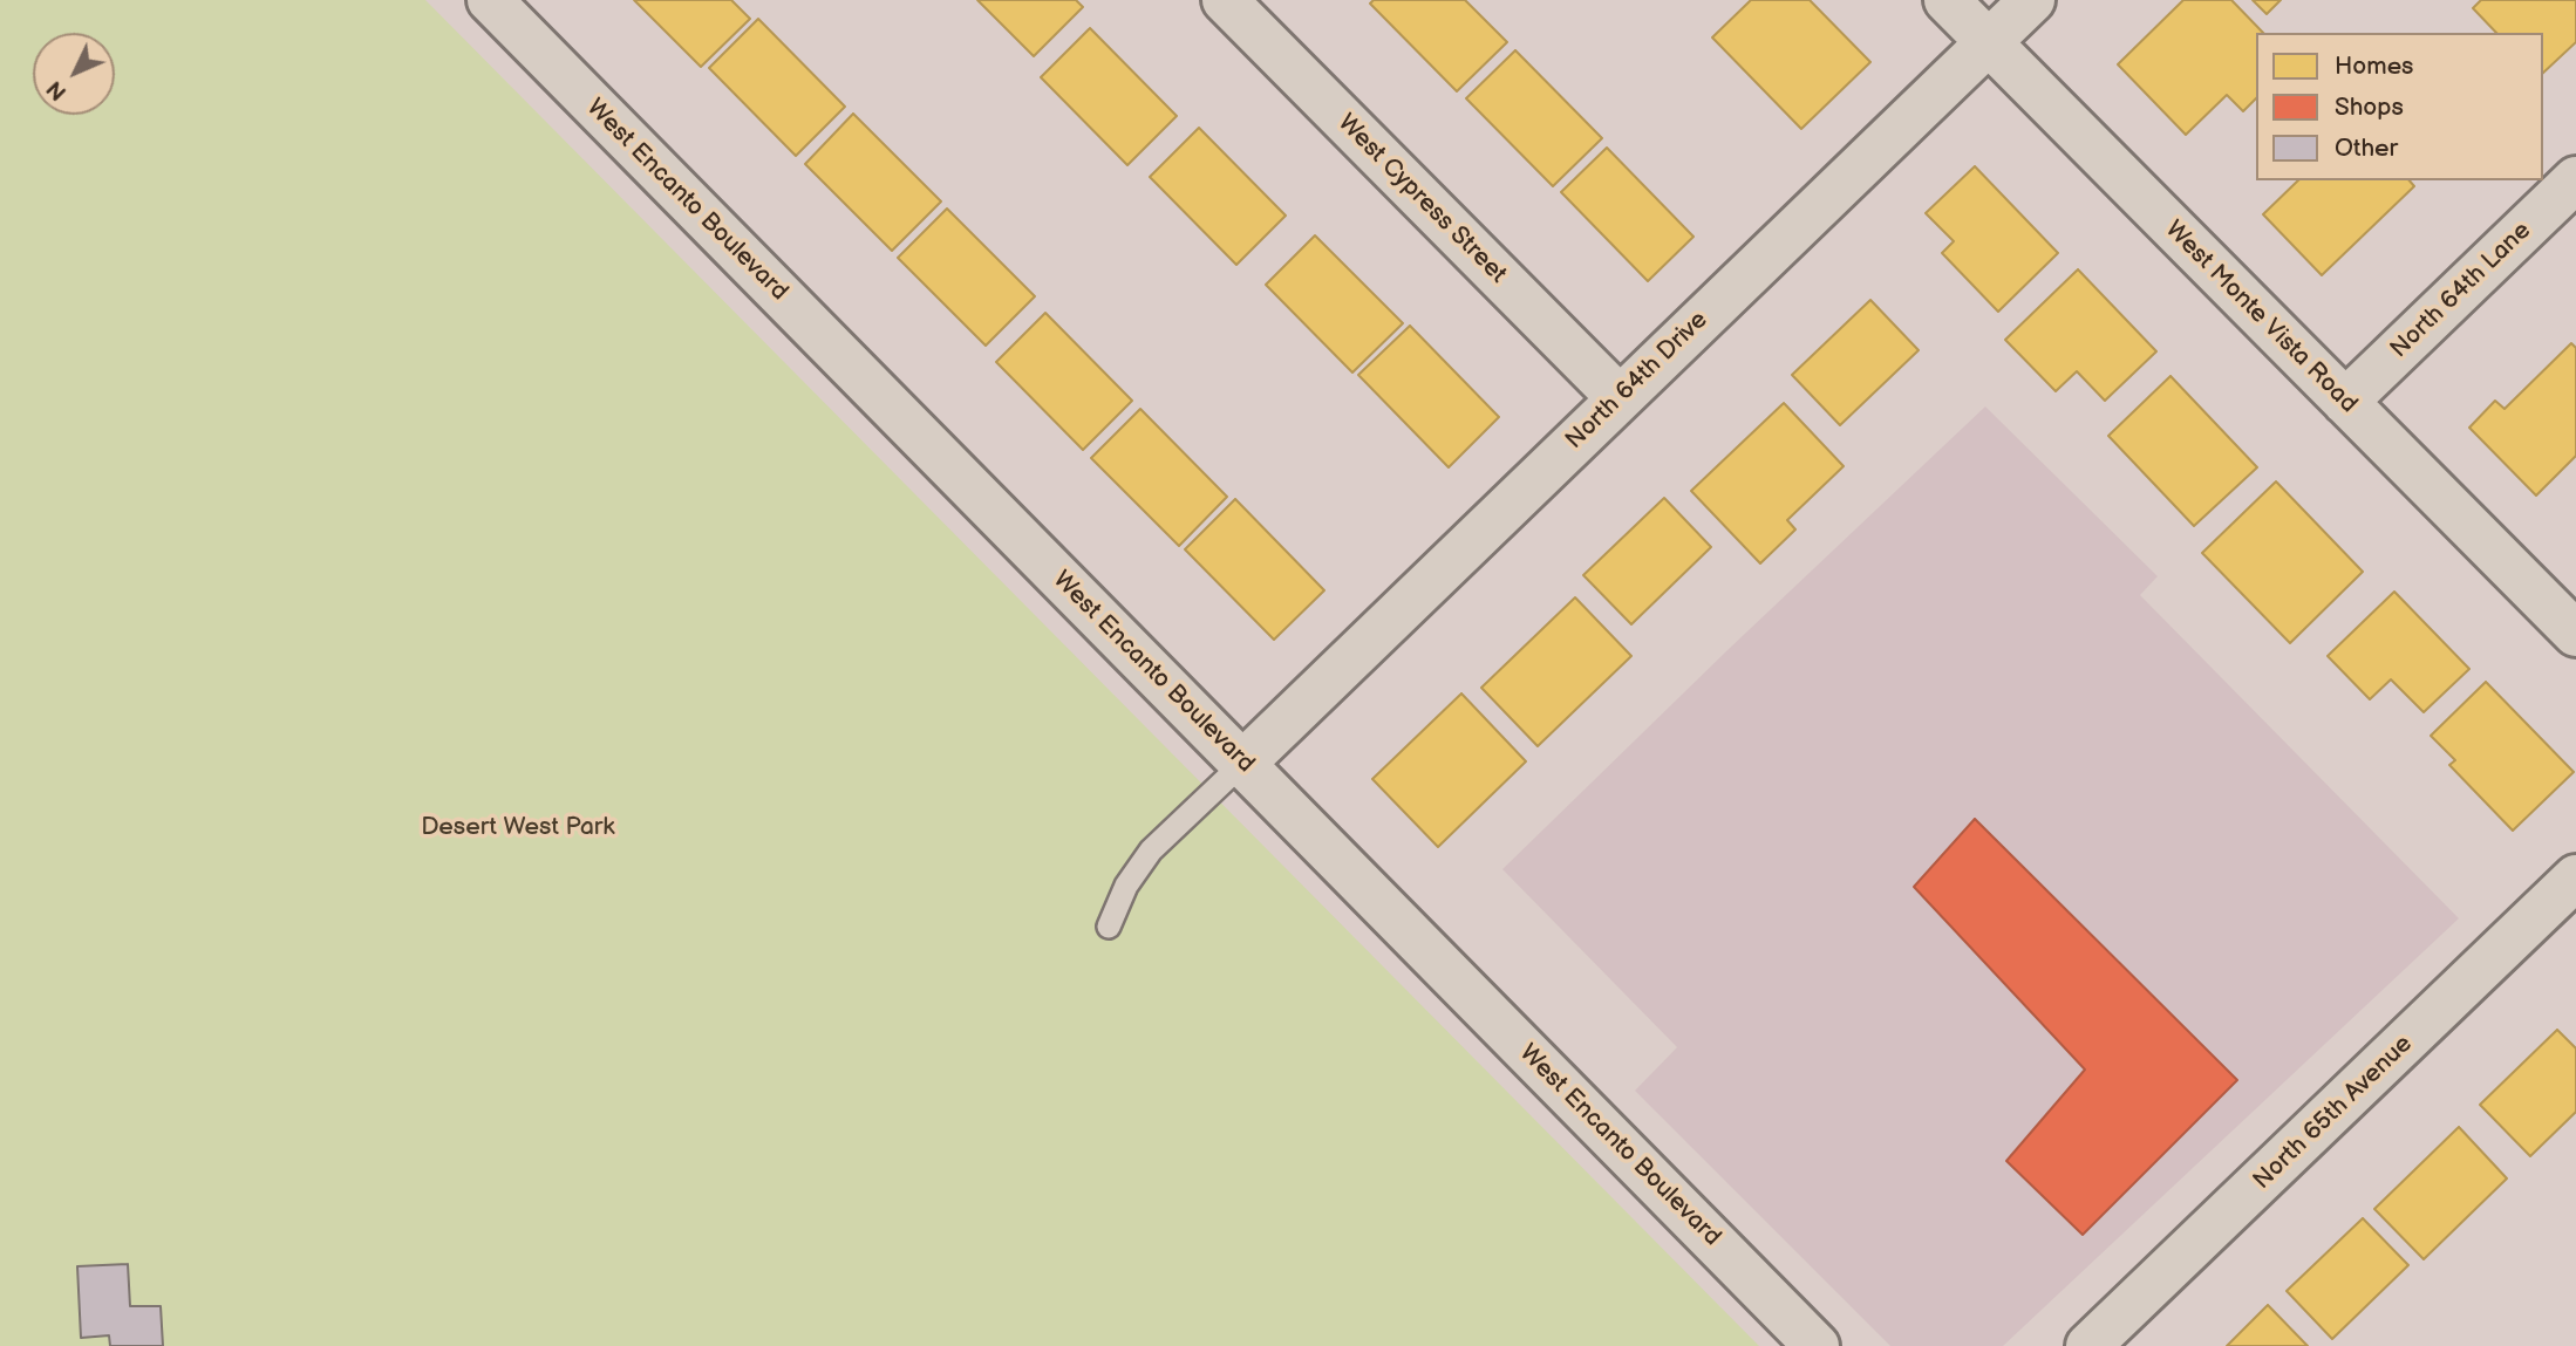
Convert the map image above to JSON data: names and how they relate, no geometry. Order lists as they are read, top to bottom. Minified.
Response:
{"streets":{"street":["West Cypress Street","West Encanto Boulevard","North 64th Lane","West Monte Vista Road","North 64th Drive","North 65th Avenue"]},"crossings":[["West Cypress Street","North 64th Drive"],["West Encanto Boulevard","North 64th Drive"],["North 64th Lane","West Monte Vista Road"],["West Monte Vista Road","North 64th Drive"]],"parks":["Desert West Park"],"legend":["Homes","Shops","Other"],"north":"bottom left"}
